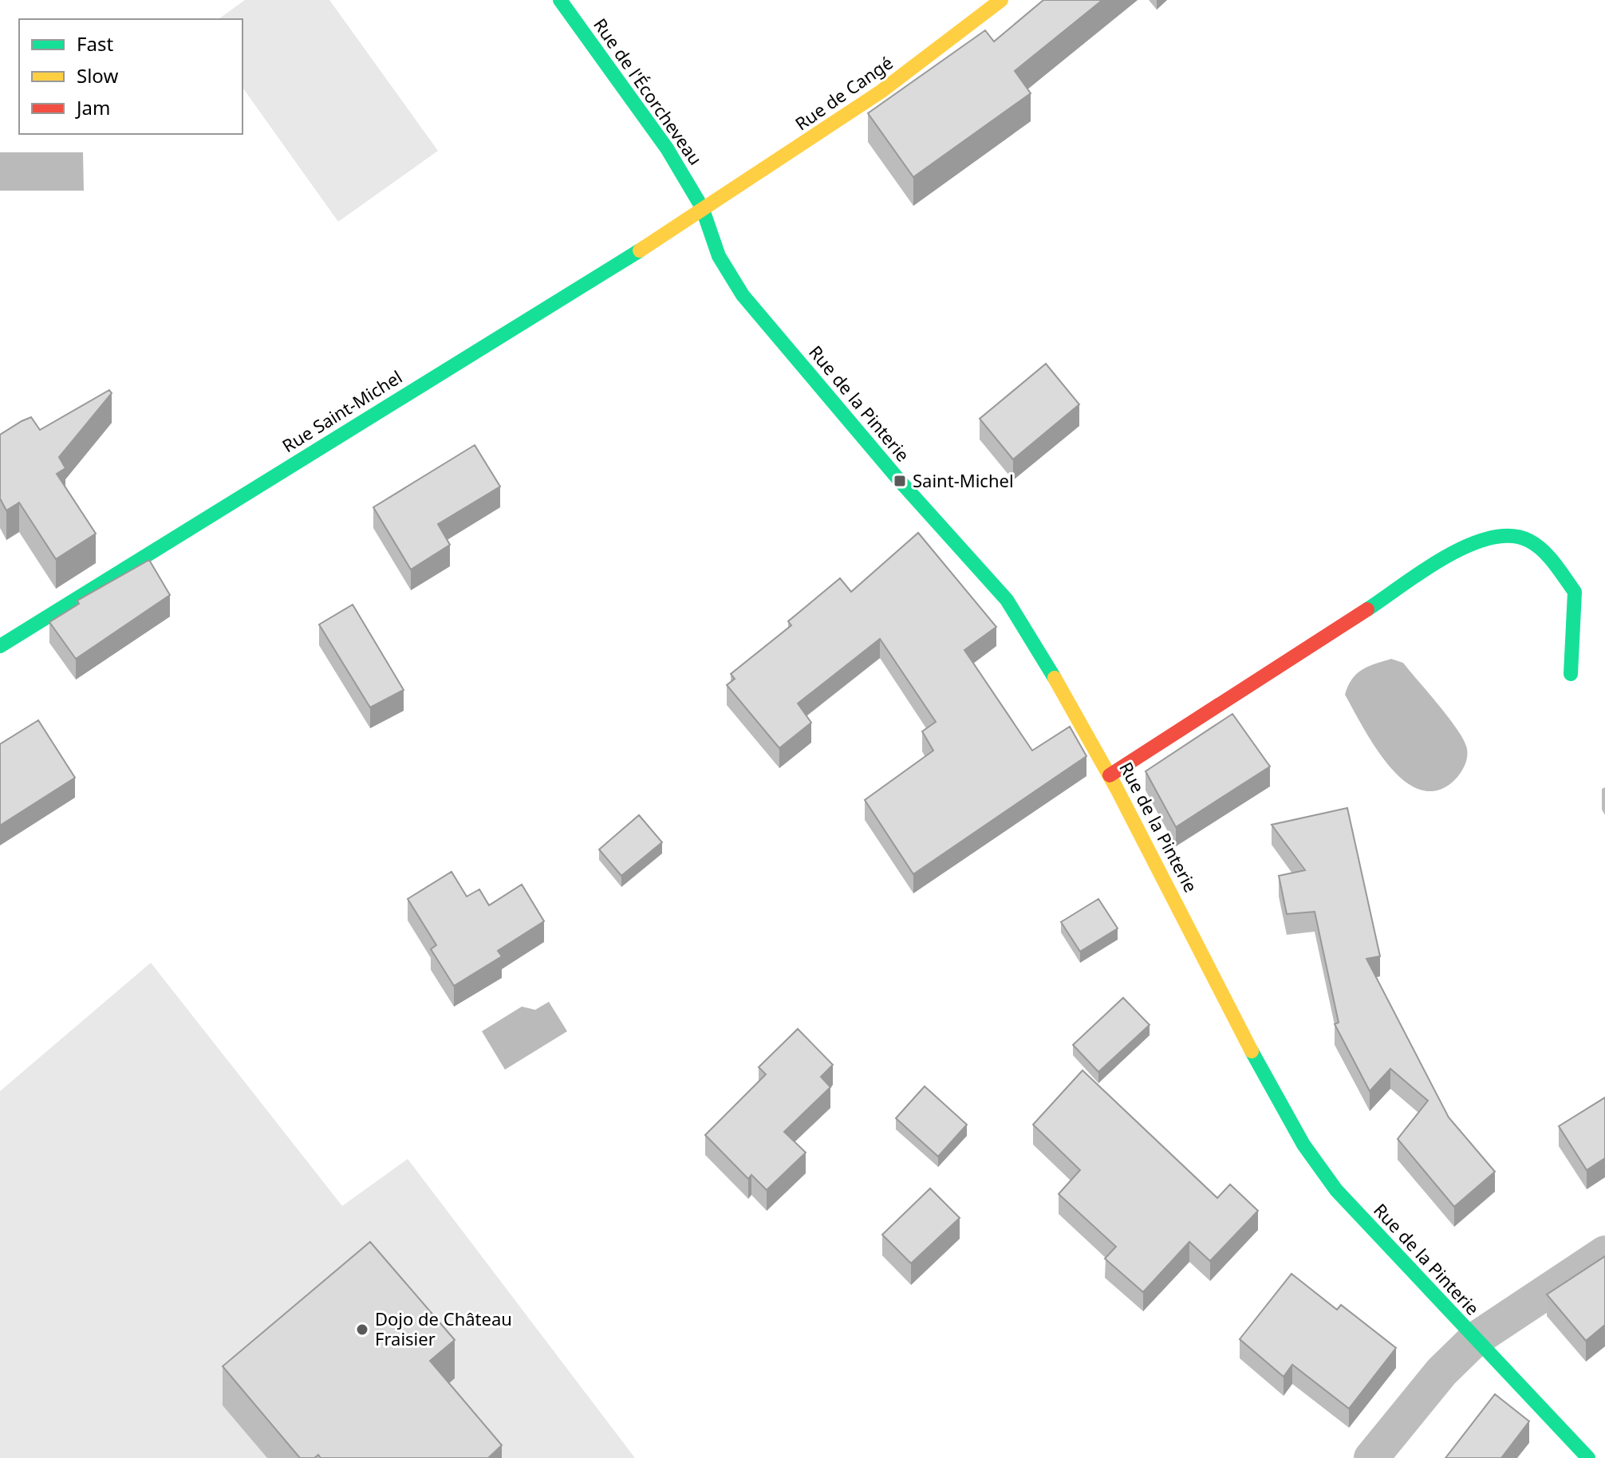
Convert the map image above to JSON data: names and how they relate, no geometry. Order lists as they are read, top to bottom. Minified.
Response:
{"streets":{"street":["Rue de l'Écorcheveau","Rue de Cangé","Rue de la Pinterie","Rue Saint-Michel"]},"crossings":[["Rue de l'Écorcheveau","Rue de Cangé"],["Rue de l'Écorcheveau","Rue de la Pinterie"],["Rue de l'Écorcheveau","Rue Saint-Michel"],["Rue de Cangé","Rue de la Pinterie"],["Rue de Cangé","Rue Saint-Michel"],["Rue de la Pinterie","Rue Saint-Michel"]],"places":{"transit":["Saint-Michel"],"other":["Dojo de Château Fraisier"]},"legend":["Fast","Slow","Jam"]}
